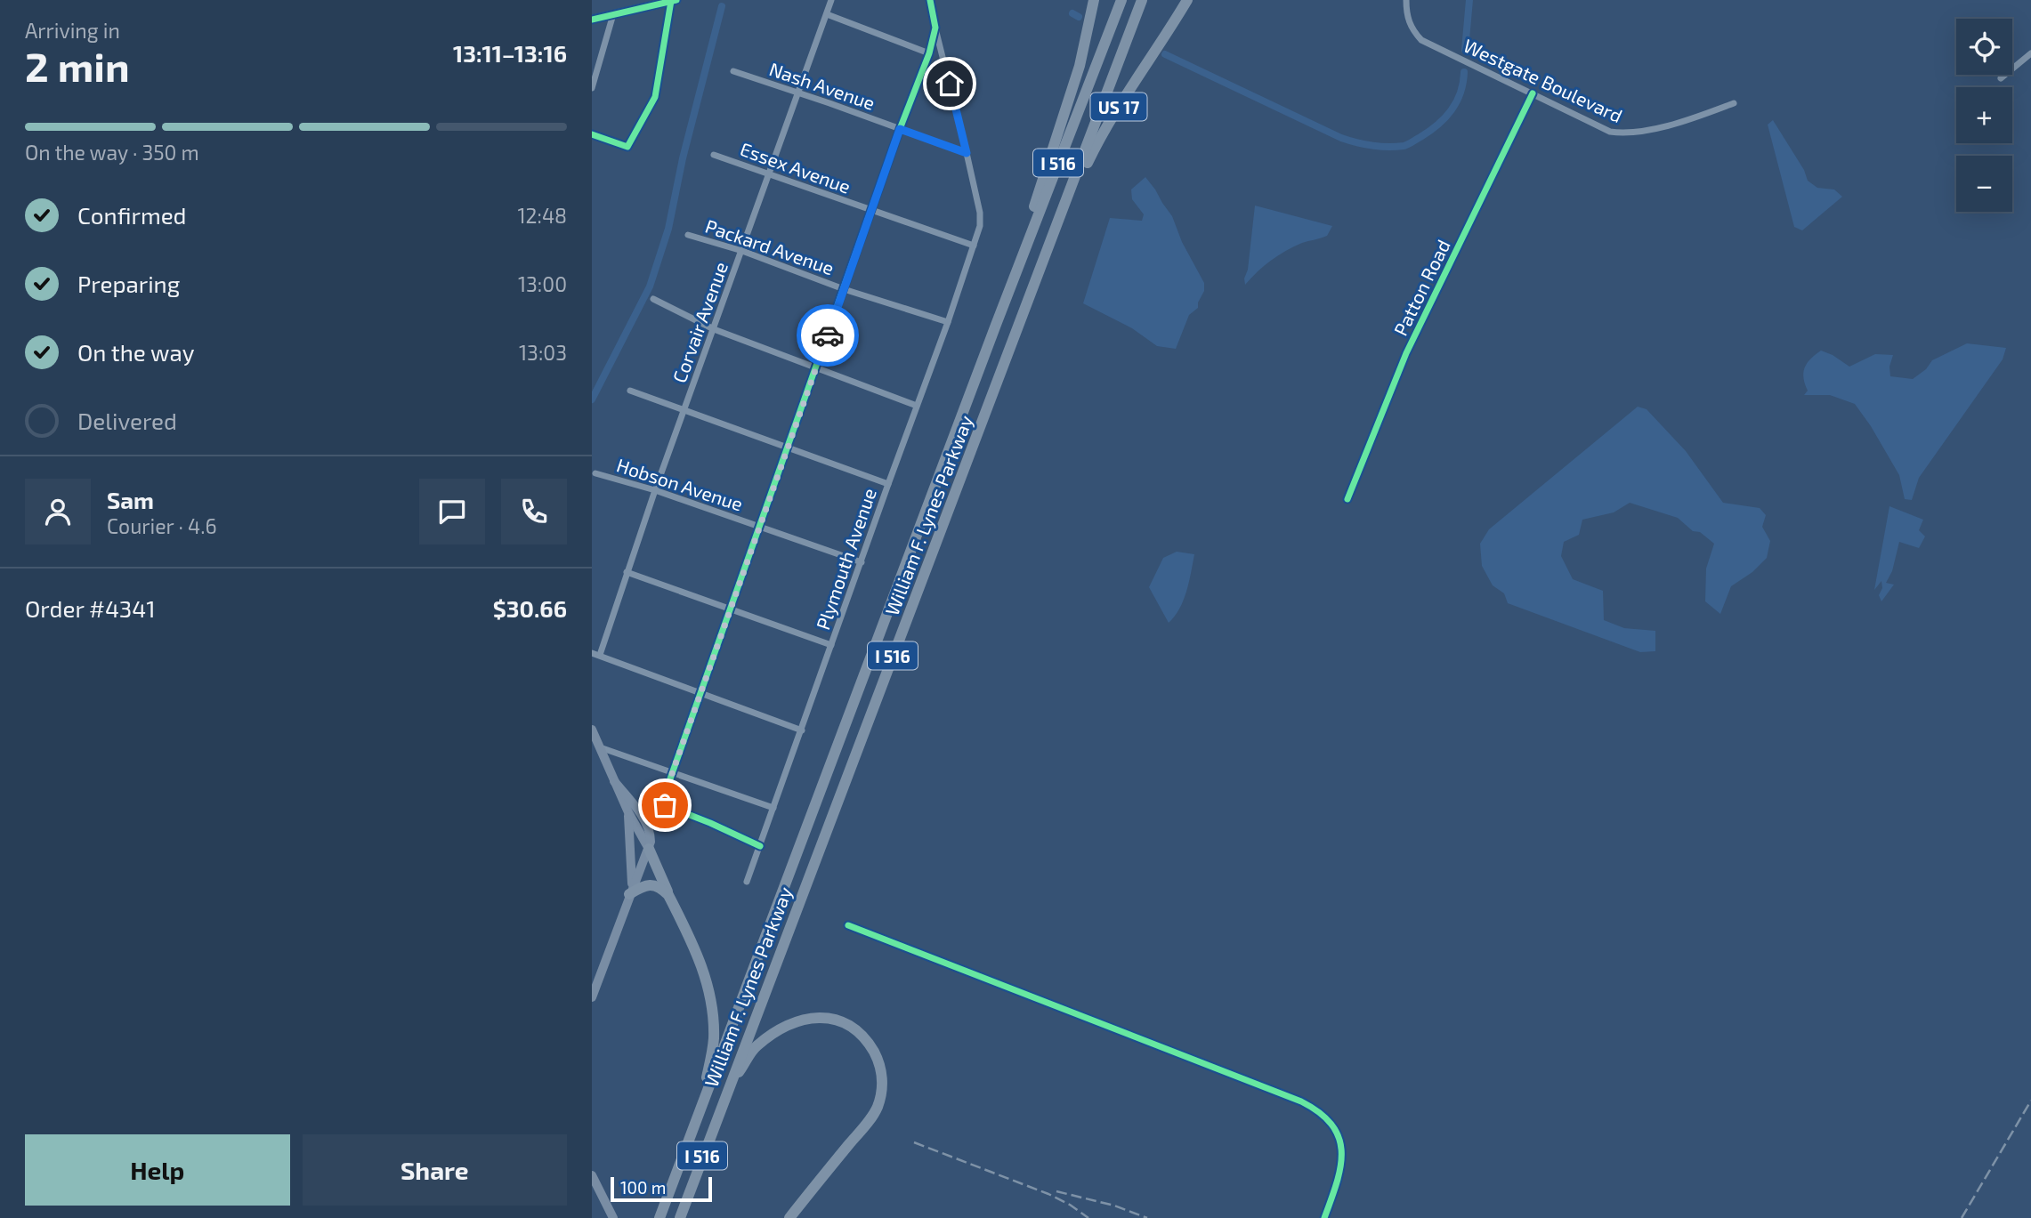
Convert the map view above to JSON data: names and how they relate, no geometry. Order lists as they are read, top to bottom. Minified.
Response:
{"streets":{"highway":["US 17","I 516","William F. Lynes Parkway"],"street":["Westgate Boulevard","Nash Avenue","Essex Avenue","Packard Avenue","Patton Road","Corvair Avenue","Hobson Avenue","Plymouth Avenue"]},"crossings":[["Westgate Boulevard","Patton Road"],["Nash Avenue","Corvair Avenue"],["Nash Avenue","Plymouth Avenue"],["US 17","William F. Lynes Parkway"],["Essex Avenue","Corvair Avenue"],["Essex Avenue","Plymouth Avenue"],["Packard Avenue","Corvair Avenue"],["Packard Avenue","Plymouth Avenue"],["Corvair Avenue","Hobson Avenue"],["Hobson Avenue","Plymouth Avenue"]],"scale_bar":"100 m","page":{"heading":["2 min","Arriving in","13:11–13:16"],"panel":["Sam","Courier · 4.6","Order #4341","$30.66"],"map_buttons":["+","−"],"bar":"On the way · 350 m","list":[["Confirmed","12:48"],["Preparing","13:00"],["On the way","13:03"],"Delivered"],"buttons":["Help","Share"],"scale":"100 m"}}
